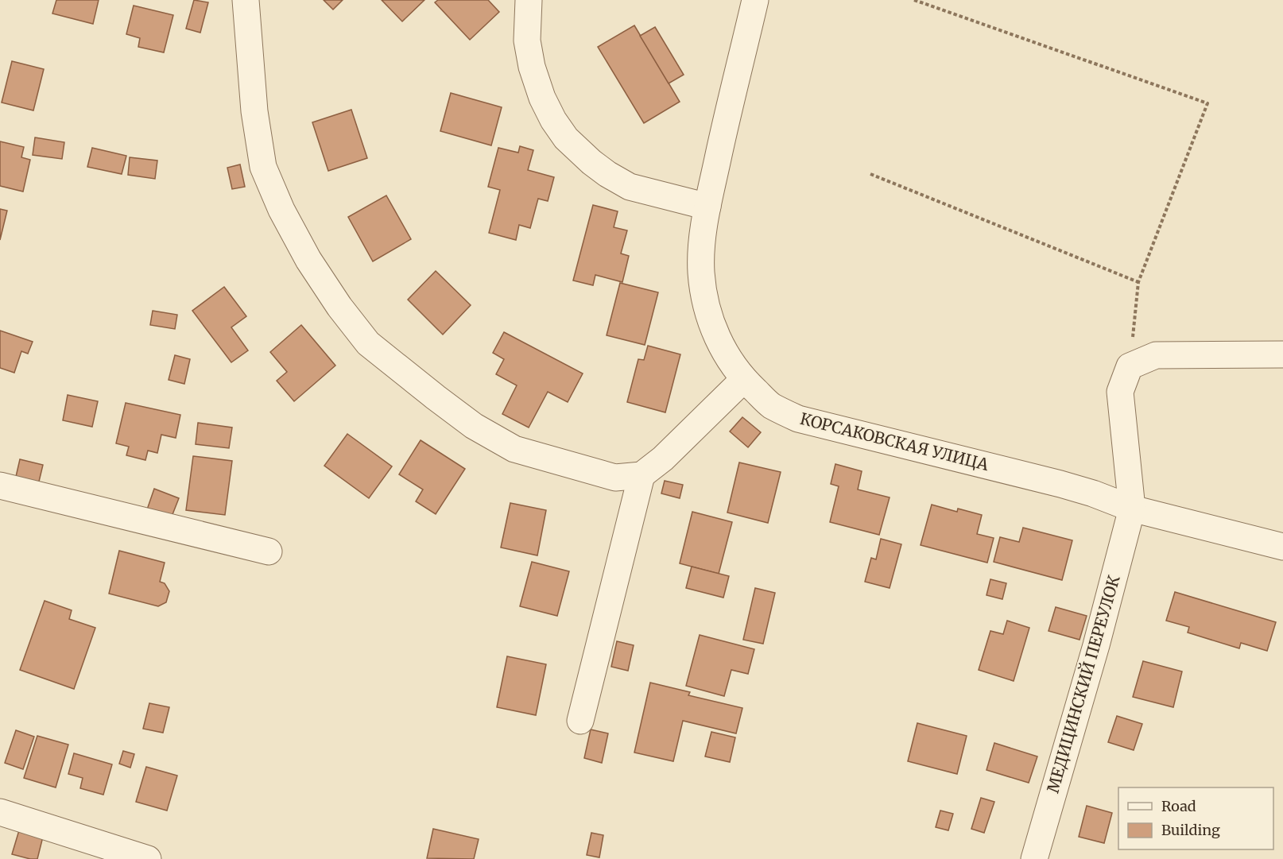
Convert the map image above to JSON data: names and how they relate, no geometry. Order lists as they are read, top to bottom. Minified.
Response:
{"streets":{"street":["КОРСАКОВСКАЯ УЛИЦА","МЕДИЦИНСКИЙ ПЕРЕУЛОК"]},"crossings":[["КОРСАКОВСКАЯ УЛИЦА","МЕДИЦИНСКИЙ ПЕРЕУЛОК"]],"legend":["Road","Building"]}
